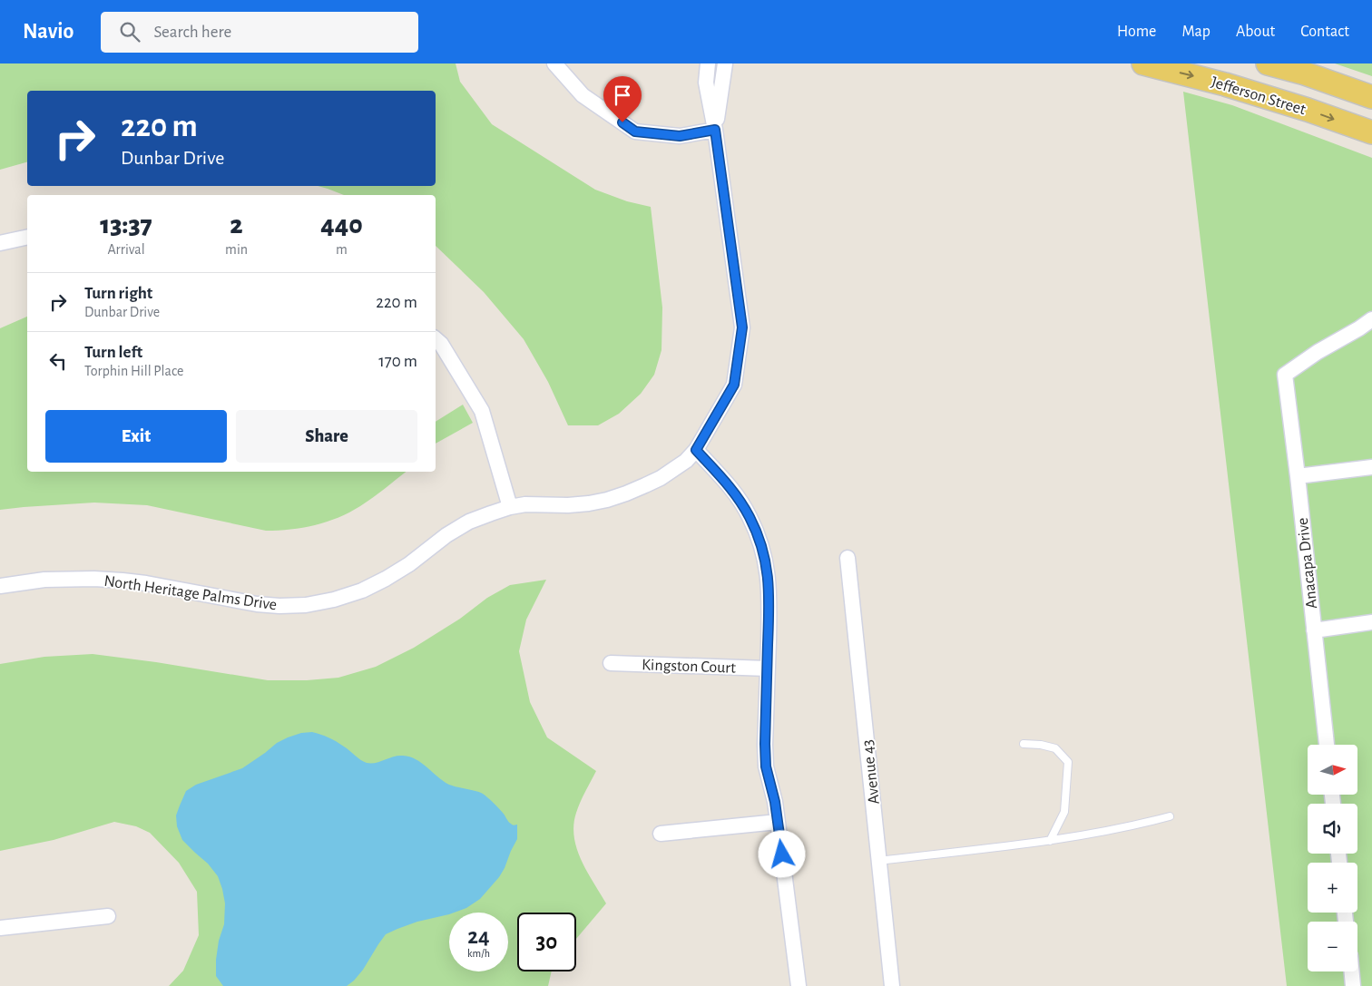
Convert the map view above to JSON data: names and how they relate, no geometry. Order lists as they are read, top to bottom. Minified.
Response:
{"streets":{"main road":["Jefferson Street"],"street":["Anacapa Drive","North Heritage Palms Drive","Kingston Court","Avenue 43"]},"north":"right","page":{"header":"Navio","search":"Search here","nav":["Home","Map","About","Contact"],"turn":["220 m","Dunbar Drive"],"eta":["13:37","Arrival","2","min","440","m"],"list":[{"name":"Turn right","note":"Dunbar Drive","value":"220 m"},{"name":"Turn left","note":"Torphin Hill Place","value":"170 m"}],"buttons":["Exit","Share"],"map_buttons":["+","−"],"speed":"24 km/h","limit":"30"}}
